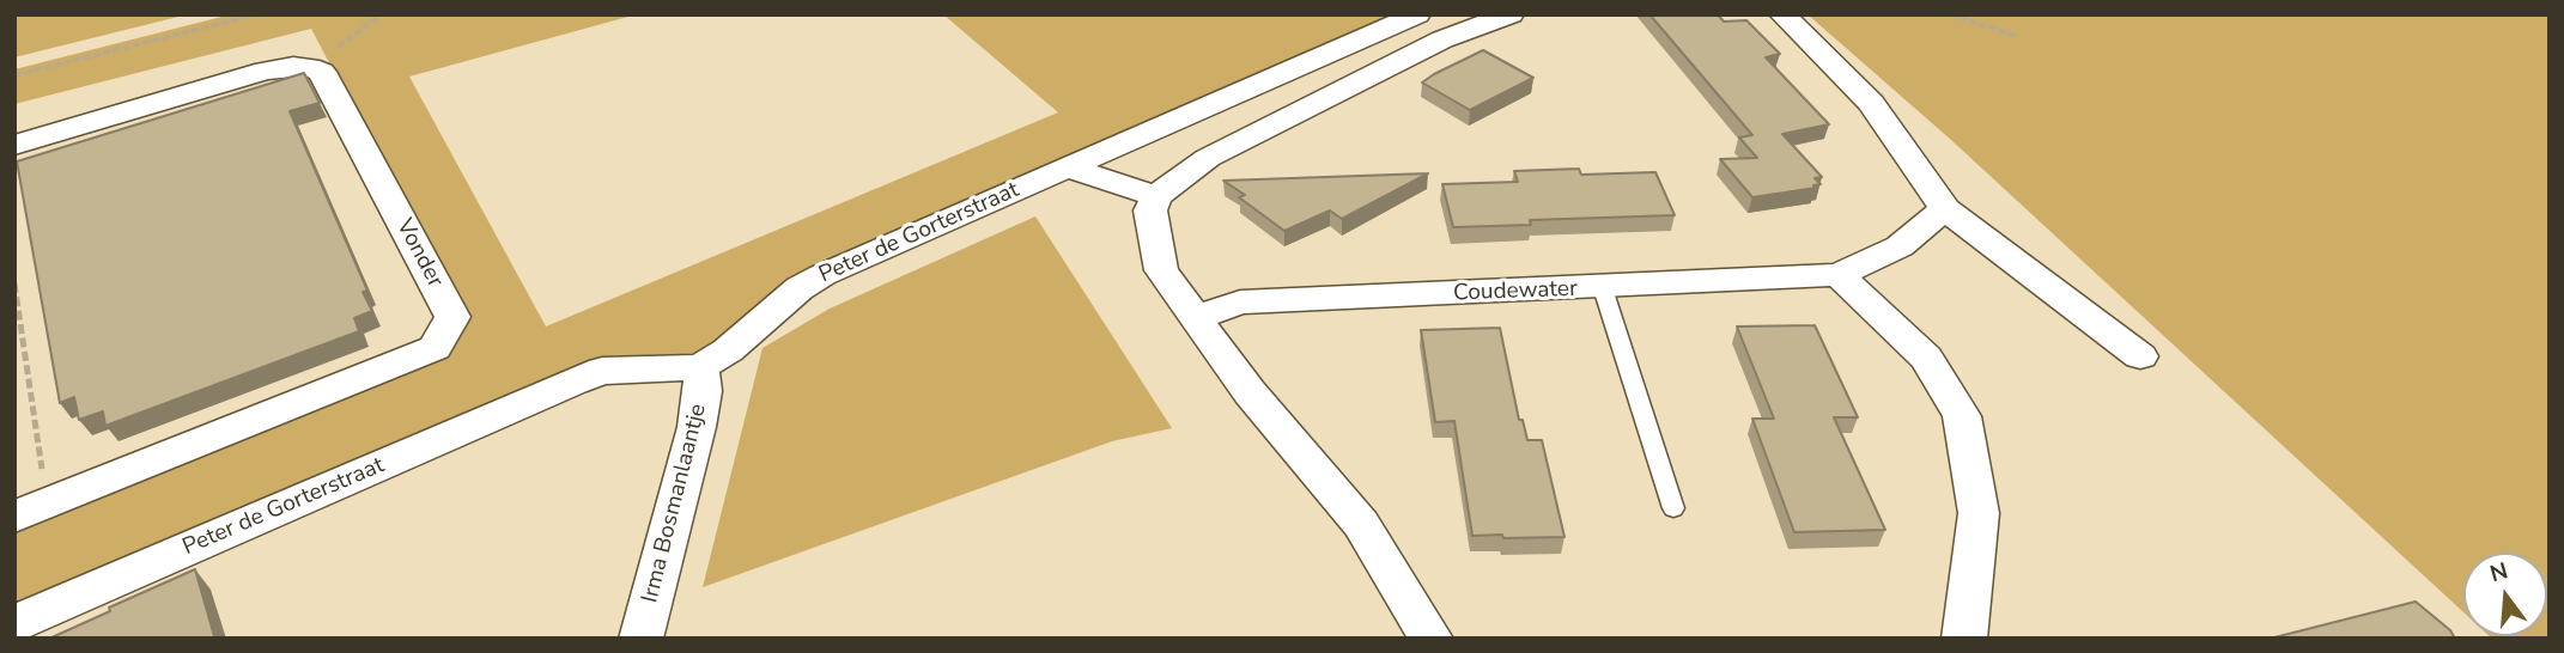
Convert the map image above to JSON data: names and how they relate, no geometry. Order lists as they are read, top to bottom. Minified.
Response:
{"streets":{"street":["Peter de Gorterstraat","Vonder","Coudewater","Irma Bosmanlaantje"]},"crossings":[["Peter de Gorterstraat","Irma Bosmanlaantje"]],"north":"top"}
